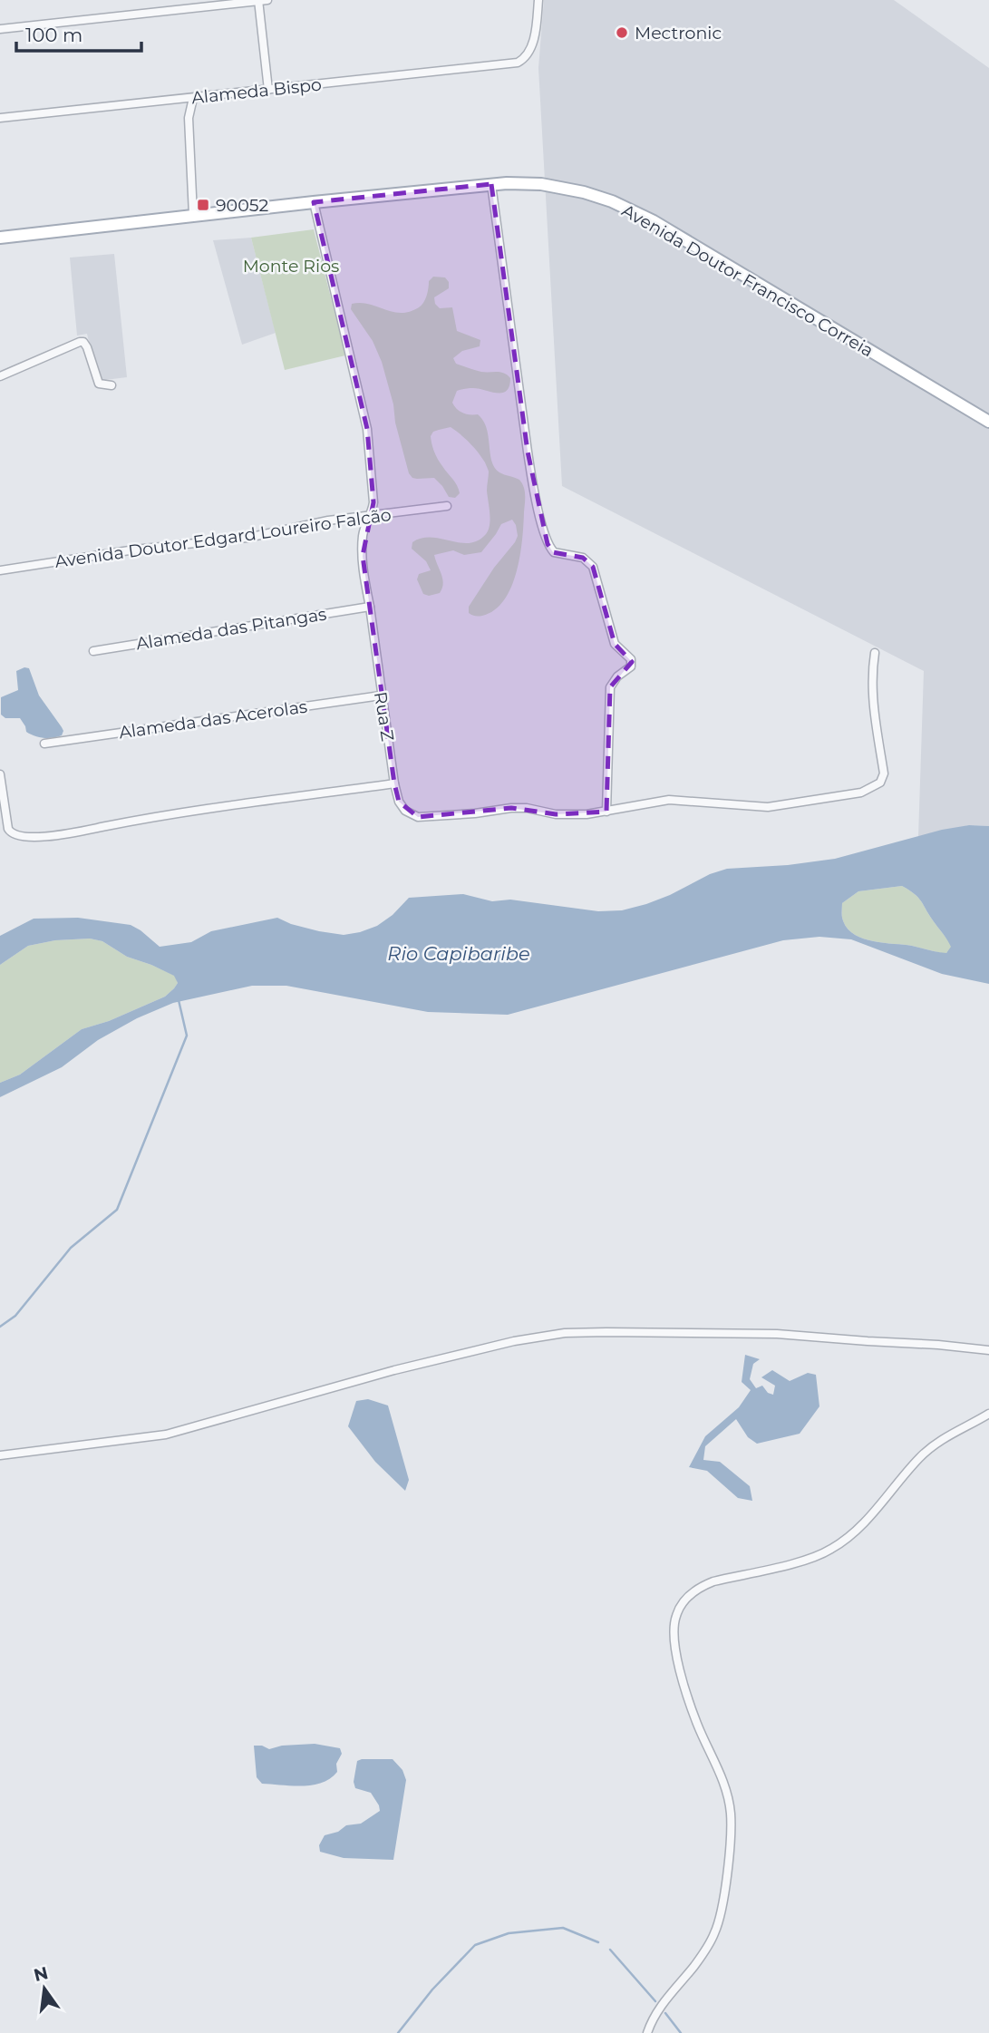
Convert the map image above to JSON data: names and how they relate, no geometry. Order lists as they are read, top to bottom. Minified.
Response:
{"streets":{"main road":["Avenida Doutor Francisco Correia"],"street":["Alameda Bispo","Avenida Doutor Edgard Loureiro Falcão","Alameda das Pitangas","Rua Z","Alameda das Acerolas"]},"crossings":[["Avenida Doutor Francisco Correia","Rua Z"],["Avenida Doutor Edgard Loureiro Falcão","Rua Z"],["Alameda das Pitangas","Rua Z"],["Rua Z","Alameda das Acerolas"]],"water":["Rio Capibaribe"],"parks":["Monte Rios"],"places":{"other":["Mectronic"],"transit":["90052"]},"scale_bar":"100 m","north":"top"}
